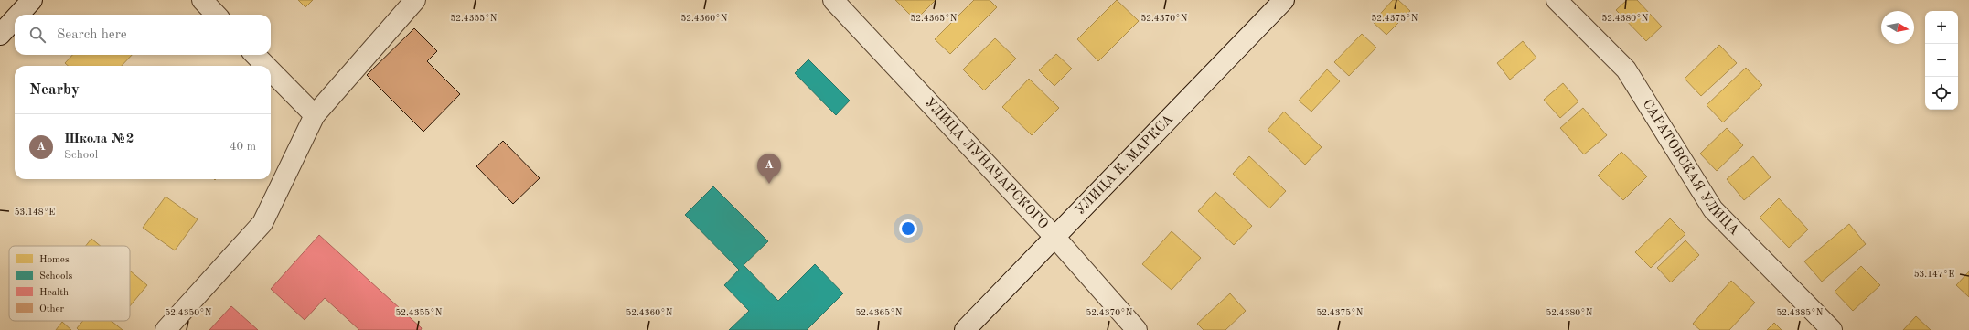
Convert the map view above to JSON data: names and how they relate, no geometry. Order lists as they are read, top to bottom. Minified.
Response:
{"streets":{"street":["УЛИЦА ЛУНАЧАРСКОГО","УЛИЦА К. МАРКСА","САРАТОВСКАЯ УЛИЦА"]},"crossings":[["УЛИЦА ЛУНАЧАРСКОГО","УЛИЦА К. МАРКСА"]],"legend":["Homes","Schools","Health","Other"],"north":"right","page":{"map_buttons":["+","−"],"search":"Search here","heading":"Nearby","list":[{"mark":"A","name":"Школа №2","note":"School","value":"40 m"}],"pins":"A"},"coordinates":["52.4355°N","52.4360°N","52.4365°N","52.4370°N","52.4375°N","52.4380°N","53.148°E","53.147°E","52.4350°N","52.4385°N"]}
